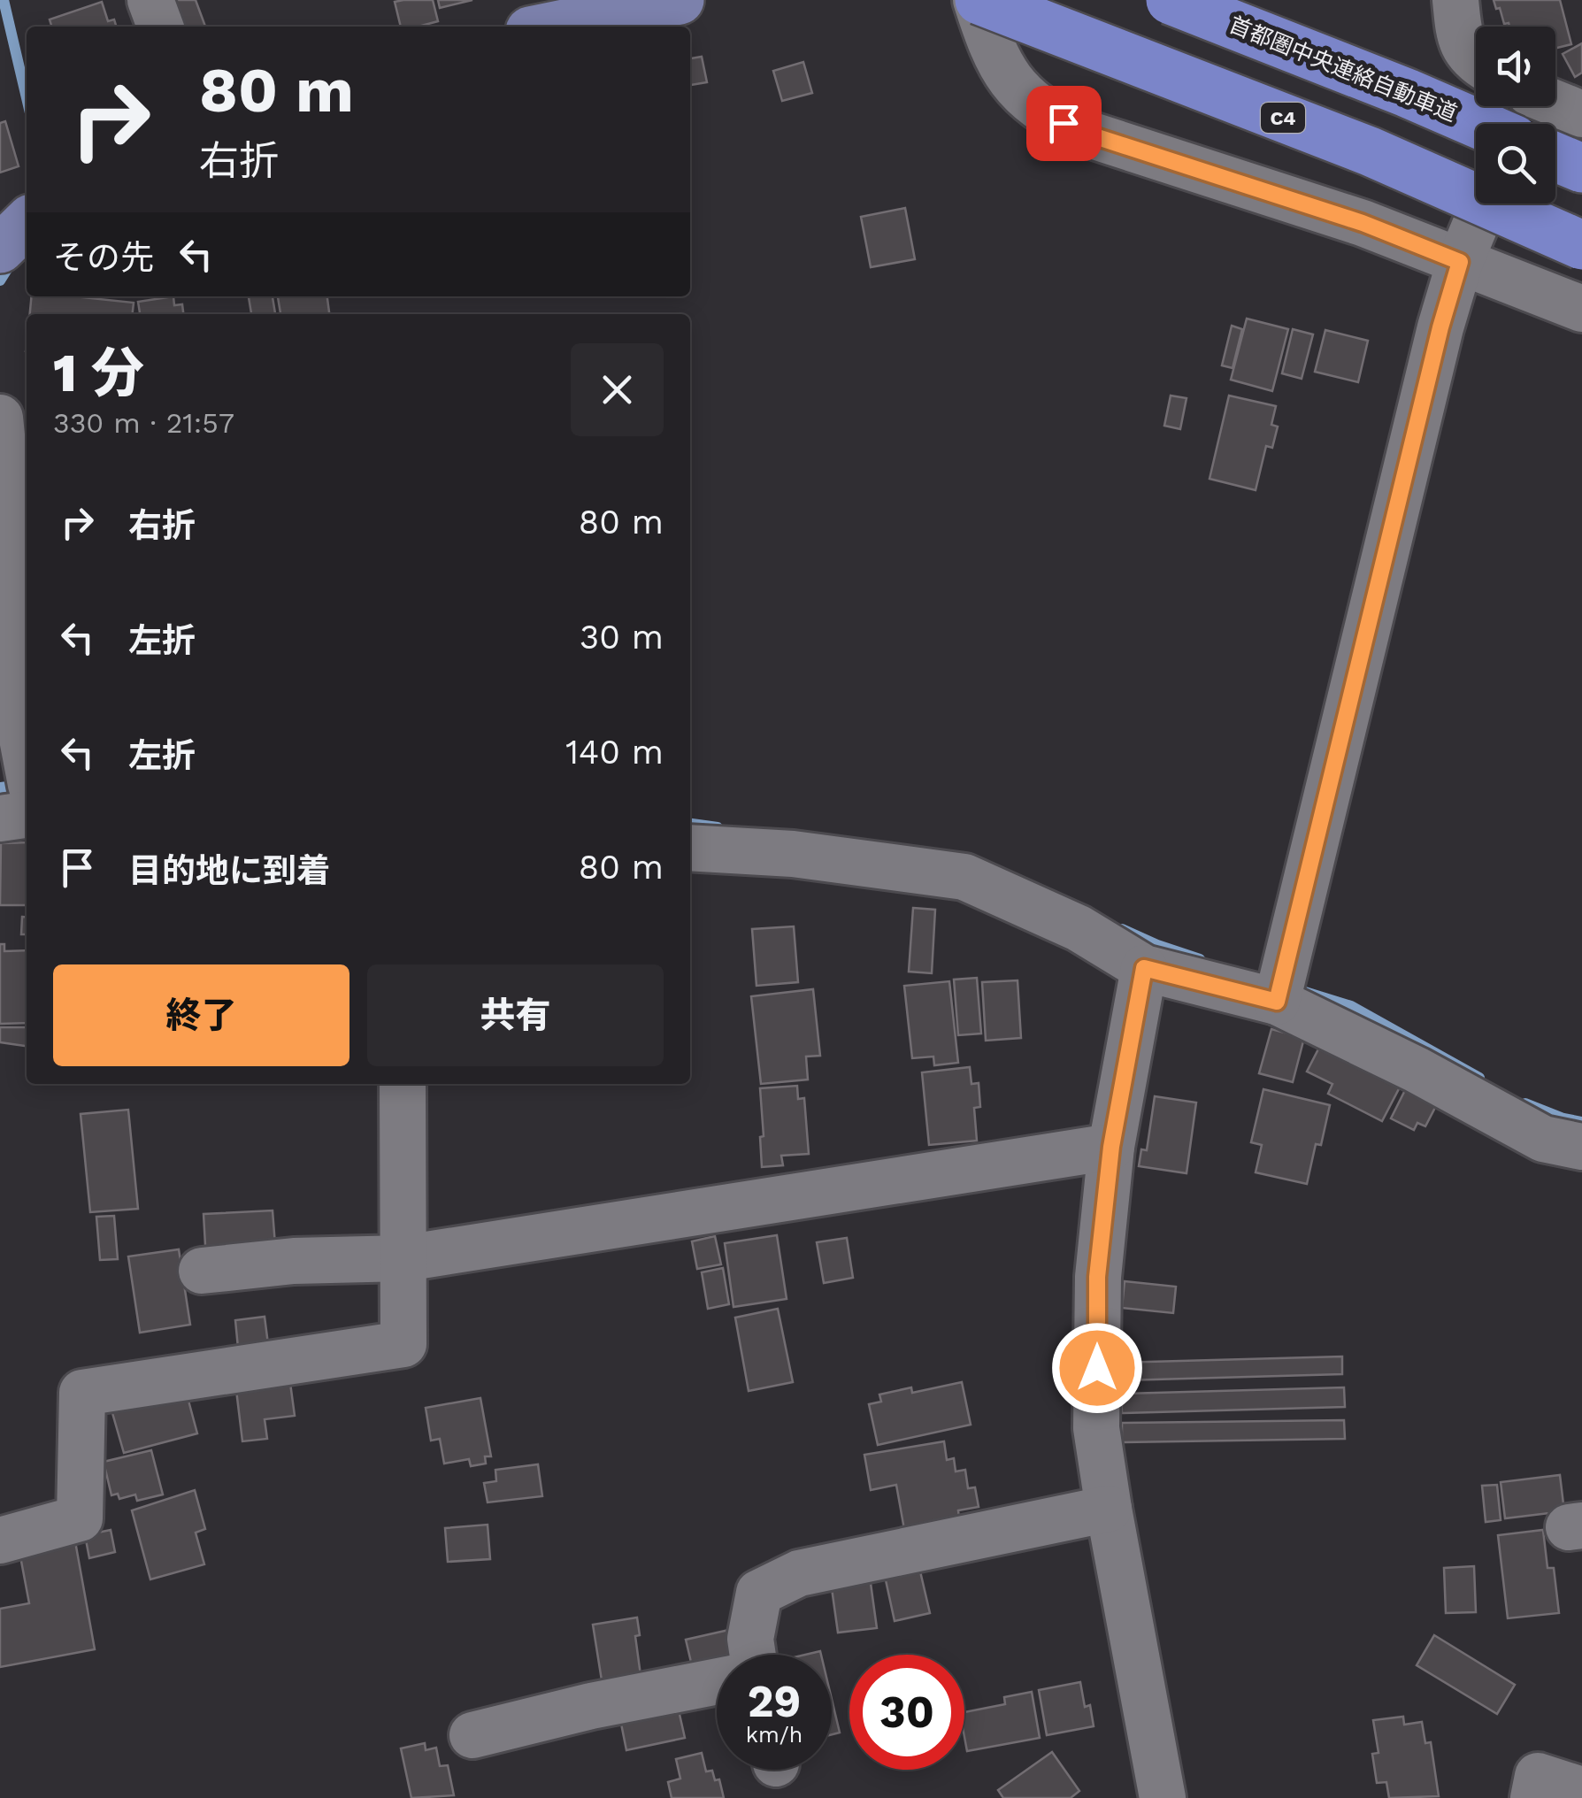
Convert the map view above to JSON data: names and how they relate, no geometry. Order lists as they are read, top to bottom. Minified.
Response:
{"streets":{"highway":["首都圏中央連絡自動車道","C4"]},"page":{"turn":["80 m","右折"],"then":"その先","heading":["1 分","330 m · 21:57"],"list":[{"name":"右折","value":"80 m"},{"name":"左折","value":"30 m"},{"name":"左折","value":"140 m"},{"name":"目的地に到着","value":"80 m"}],"buttons":["終了","共有"],"speed":"29 km/h","limit":"30"}}
